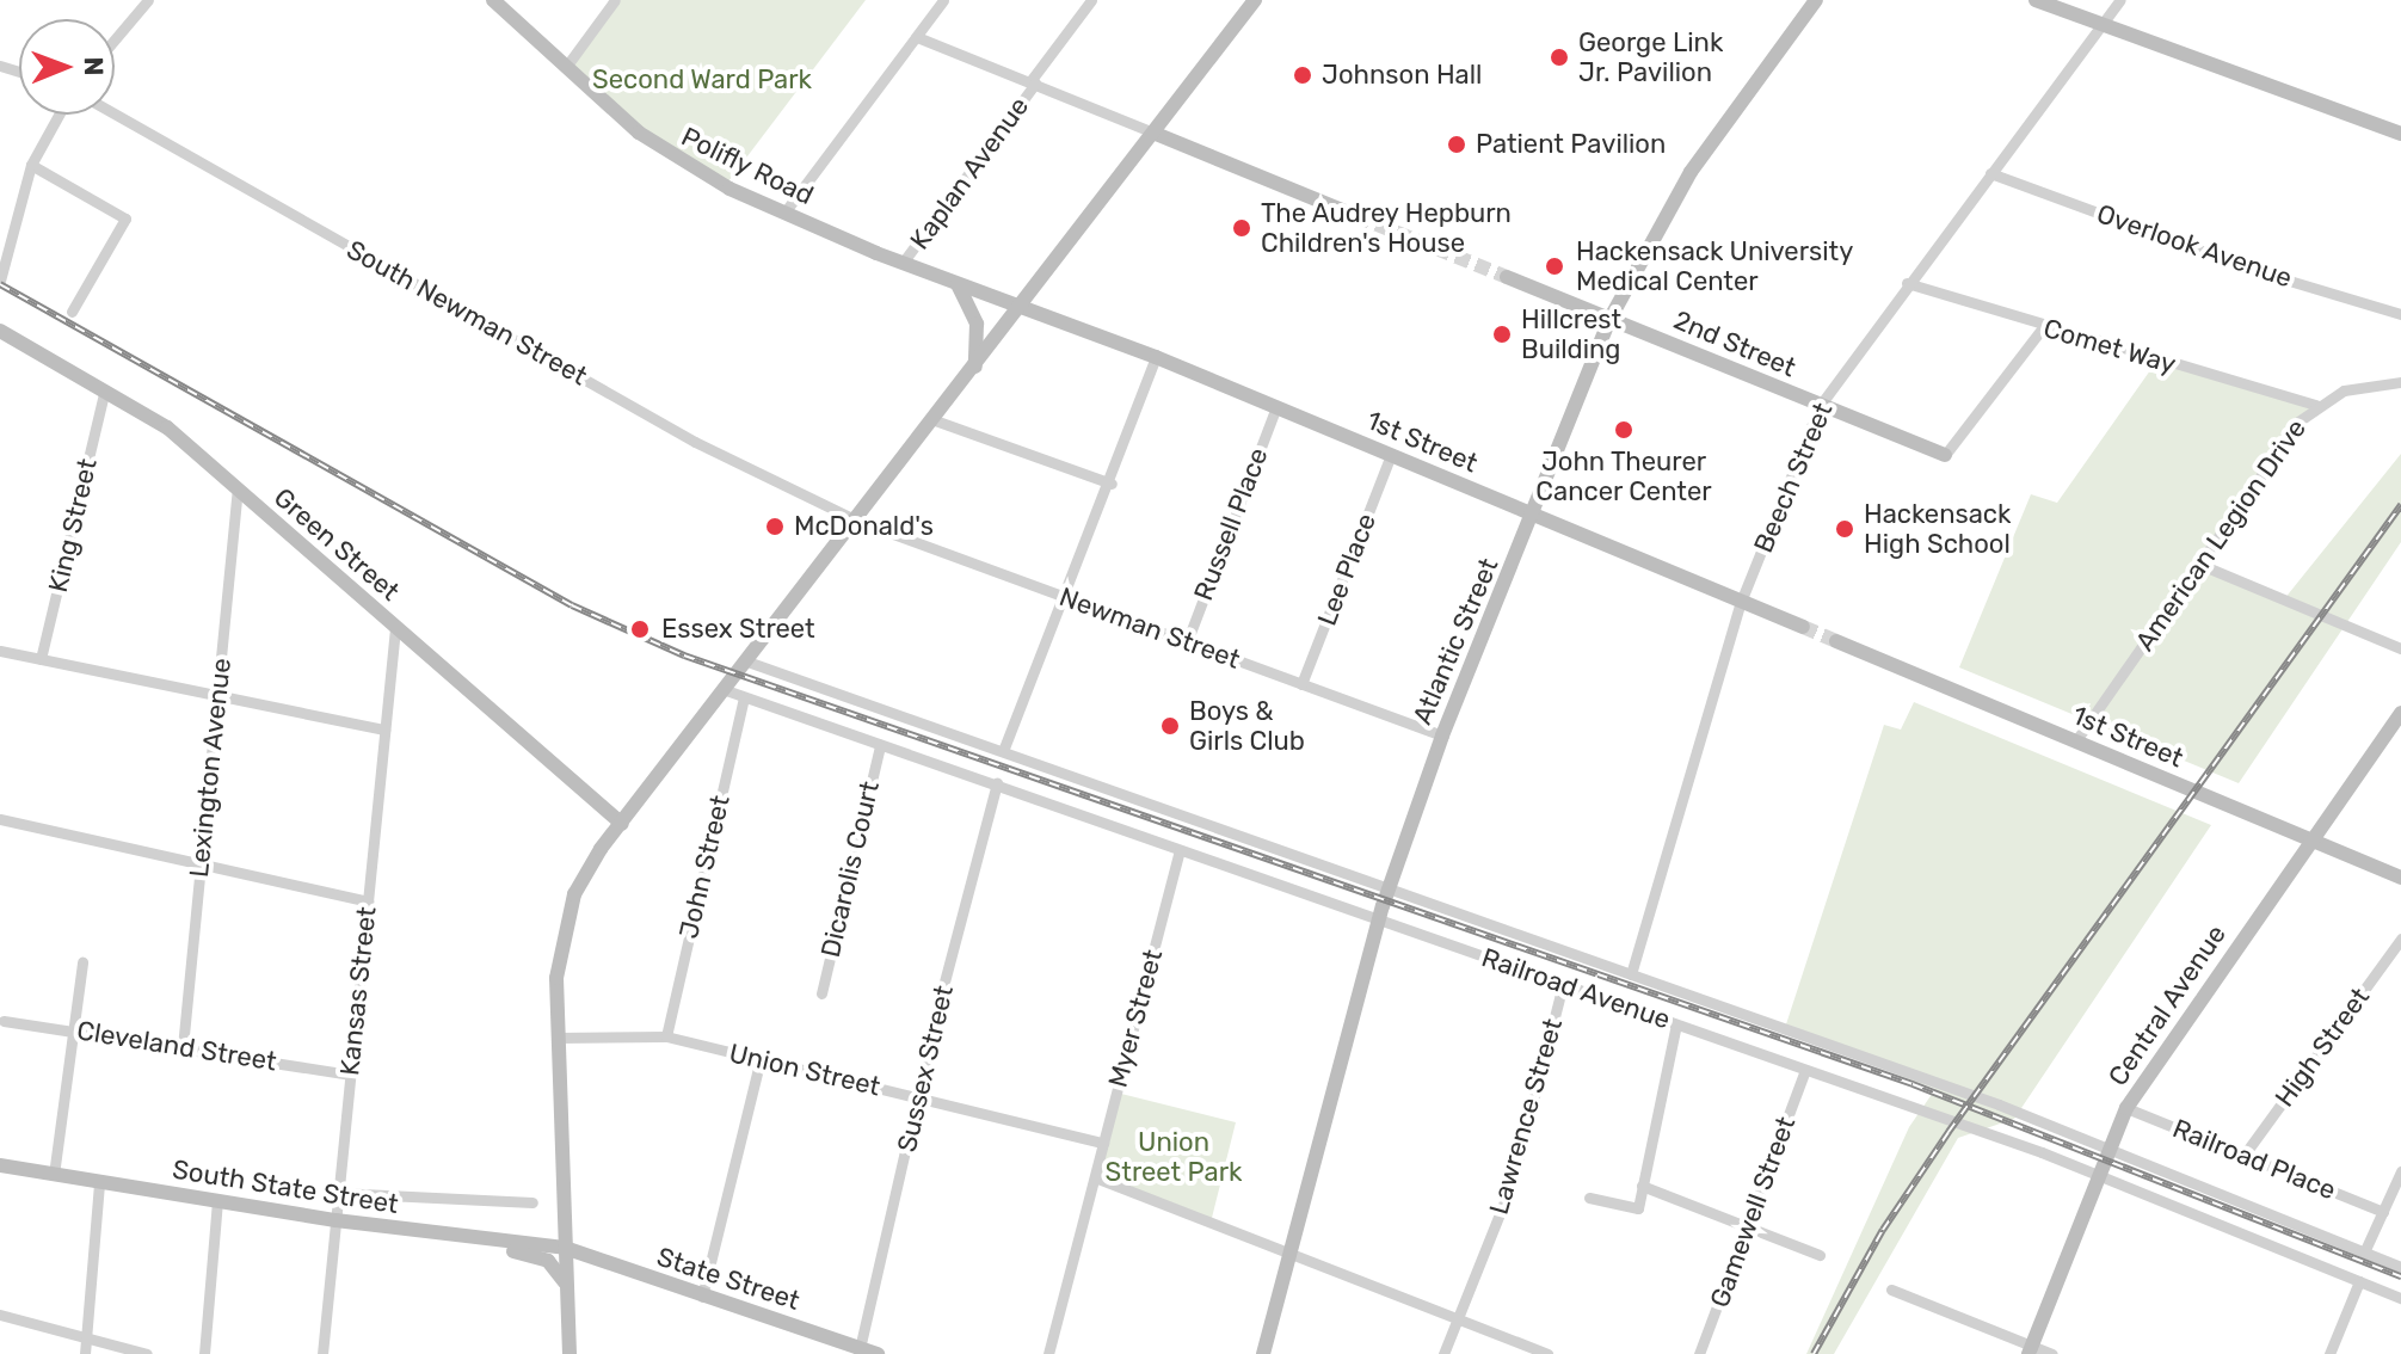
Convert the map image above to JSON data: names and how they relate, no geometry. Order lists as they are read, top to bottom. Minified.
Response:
{"streets":{"street":["Polifly Road","Kaplan Avenue","Overlook Avenue","South Newman Street","2nd Street","Comet Way","1st Street","Beech Street","Russell Place","King Street","American Legion Drive","Green Street","Lee Place","Newman Street","Atlantic Street","Lexington Avenue","John Street","Dicarolis Court","Railroad Avenue","Kansas Street","Central Avenue","Myer Street","Cleveland Street","High Street","Sussex Street","Union Street","Lawrence Street","Railroad Place","South State Street","Gamewell Street","State Street"]},"crossings":[["Polifly Road","Kaplan Avenue"],["Polifly Road","1st Street"],["Overlook Avenue","Beech Street"],["South Newman Street","Newman Street"],["2nd Street","Beech Street"],["2nd Street","Atlantic Street"],["Comet Way","Beech Street"],["Comet Way","American Legion Drive"],["1st Street","Beech Street"],["1st Street","Russell Place"],["1st Street","American Legion Drive"],["1st Street","Lee Place"],["1st Street","Atlantic Street"],["1st Street","Central Avenue"],["Beech Street","Railroad Avenue"],["Russell Place","Newman Street"],["King Street","Green Street"],["Green Street","Lexington Avenue"],["Green Street","Kansas Street"],["Lee Place","Newman Street"],["Newman Street","Atlantic Street"],["Atlantic Street","Railroad Avenue"],["Lexington Avenue","Cleveland Street"],["John Street","Railroad Avenue"],["John Street","Union Street"],["Dicarolis Court","Railroad Avenue"],["Railroad Avenue","Central Avenue"],["Railroad Avenue","Myer Street"],["Railroad Avenue","Sussex Street"],["Railroad Avenue","Lawrence Street"],["Railroad Avenue","Gamewell Street"],["Kansas Street","Cleveland Street"],["Kansas Street","South State Street"],["Central Avenue","Railroad Place"],["Myer Street","Union Street"],["High Street","Railroad Place"],["Sussex Street","Union Street"],["Sussex Street","State Street"],["South State Street","State Street"]],"parks":["Second Ward Park","Union Street Park"],"places":["George Link Jr. Pavilion","Johnson Hall","Patient Pavilion","The Audrey Hepburn Children's House","Hackensack University Medical Center","Hillcrest Building","John Theurer Cancer Center","McDonald's","Hackensack High School","Essex Street","Boys & Girls Club"],"north":"right"}
